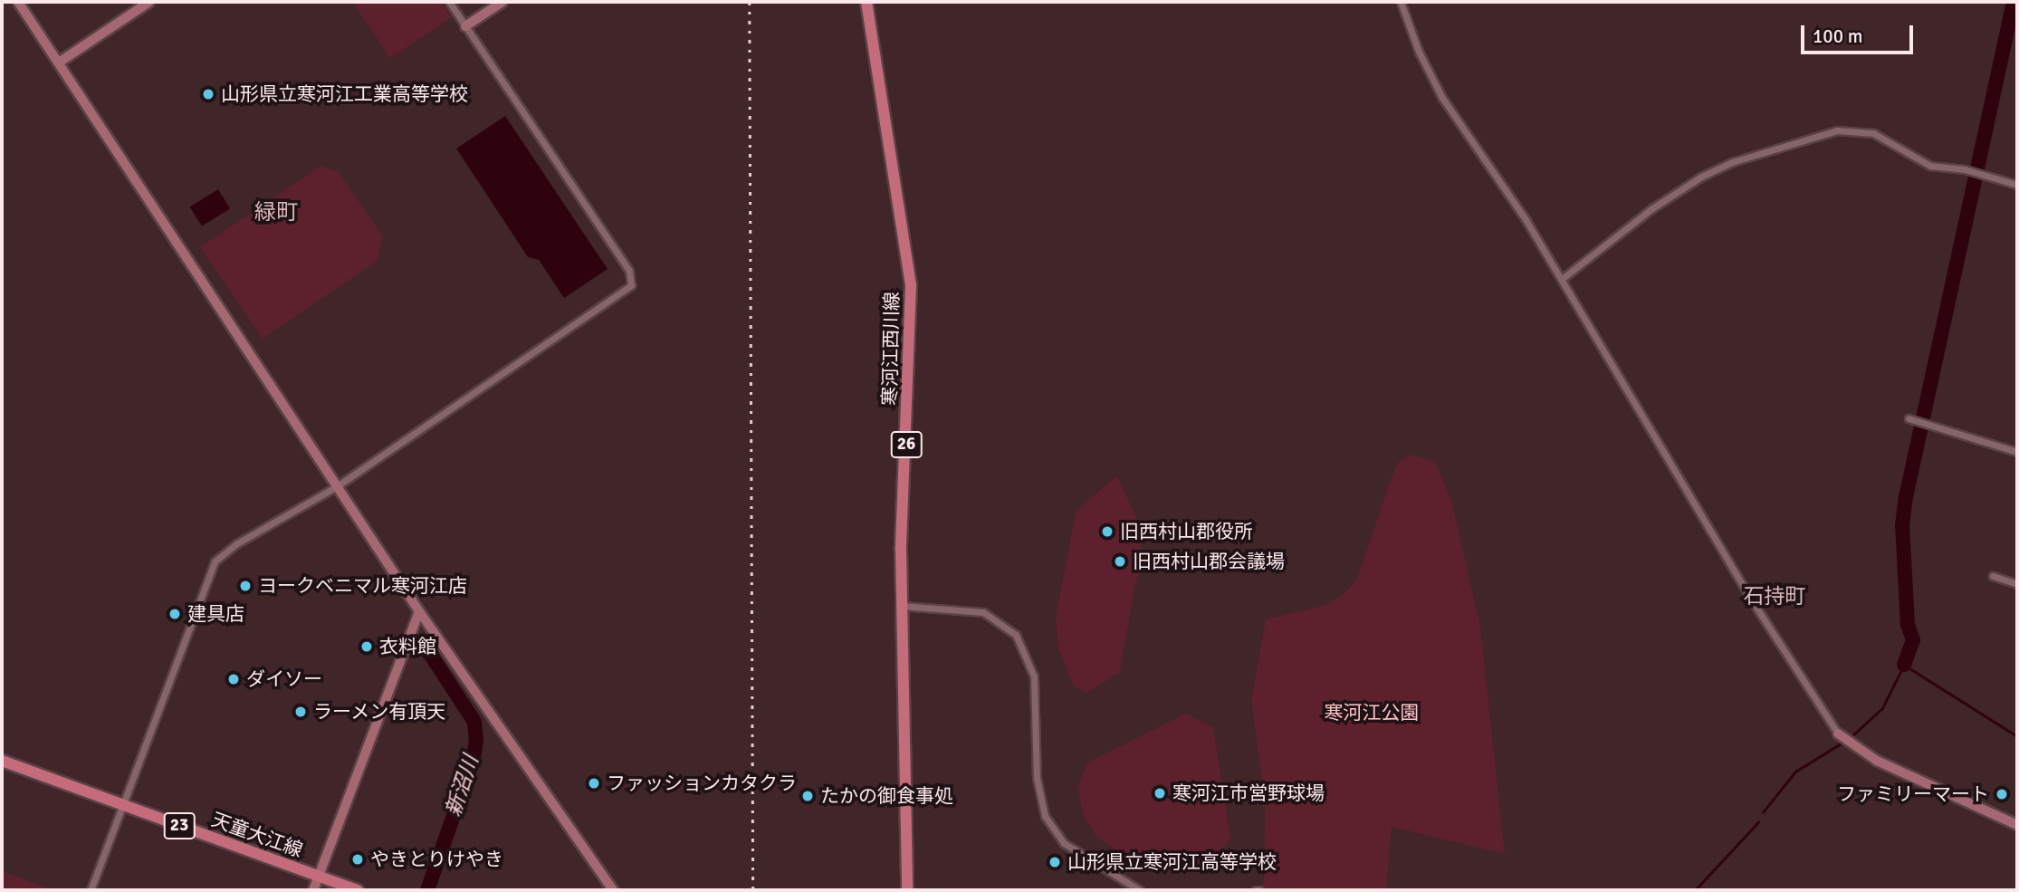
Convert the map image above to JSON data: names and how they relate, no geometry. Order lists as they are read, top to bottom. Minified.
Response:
{"streets":{"main road":["寒河江西川線","26","23","天童大江線"]},"districts":["緑町","石持町"],"water":["新沼川"],"parks":["寒河江公園"],"places":["山形県立寒河江工業高等学校","旧西村山郡役所","旧西村山郡会議場","ヨークベニマル寒河江店","建具店","衣料館","ダイソー","ラーメン有頂天","ファッションカタクラ","寒河江市営野球場","ファミリーマート","たかの御食事処","やきとりけやき","山形県立寒河江高等学校"],"scale_bar":"100 m"}
